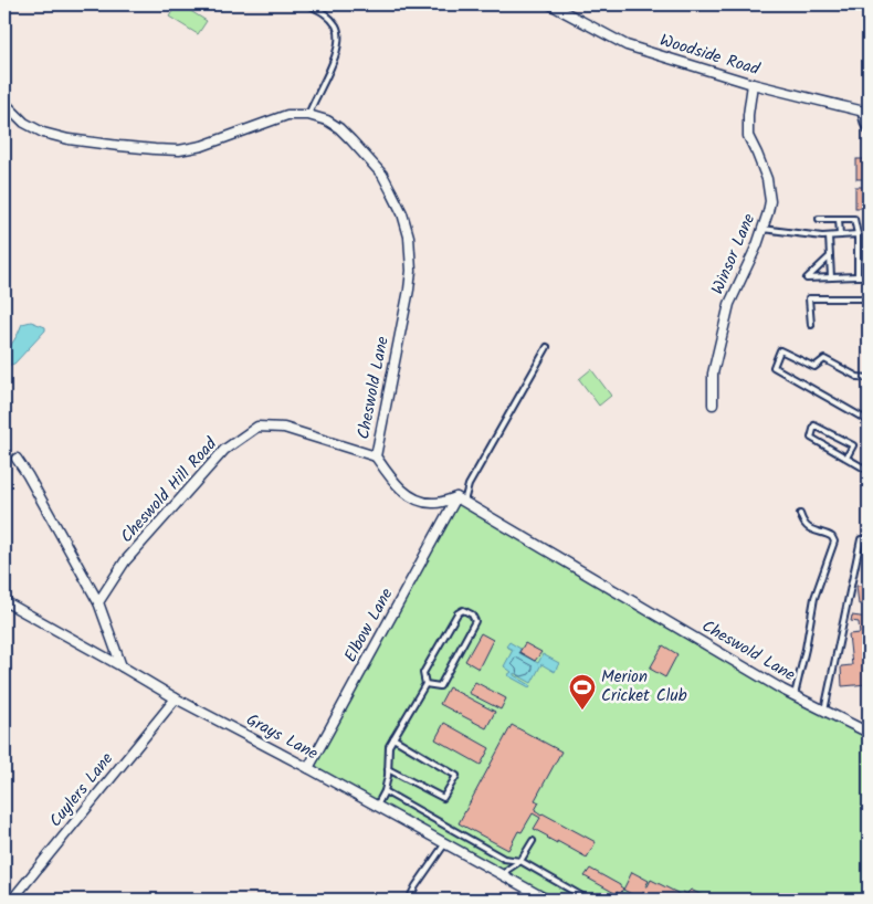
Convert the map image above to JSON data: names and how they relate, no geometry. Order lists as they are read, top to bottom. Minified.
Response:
{"streets":{"street":["Woodside Road","Winsor Lane","Cheswold Lane","Cheswold Hill Road","Elbow Lane","Grays Lane","Cuylers Lane"]},"crossings":[["Woodside Road","Winsor Lane"],["Cheswold Lane","Cheswold Hill Road"],["Cheswold Lane","Elbow Lane"],["Elbow Lane","Grays Lane"],["Grays Lane","Cuylers Lane"]],"places":{"sports":["Merion Cricket Club"]}}
